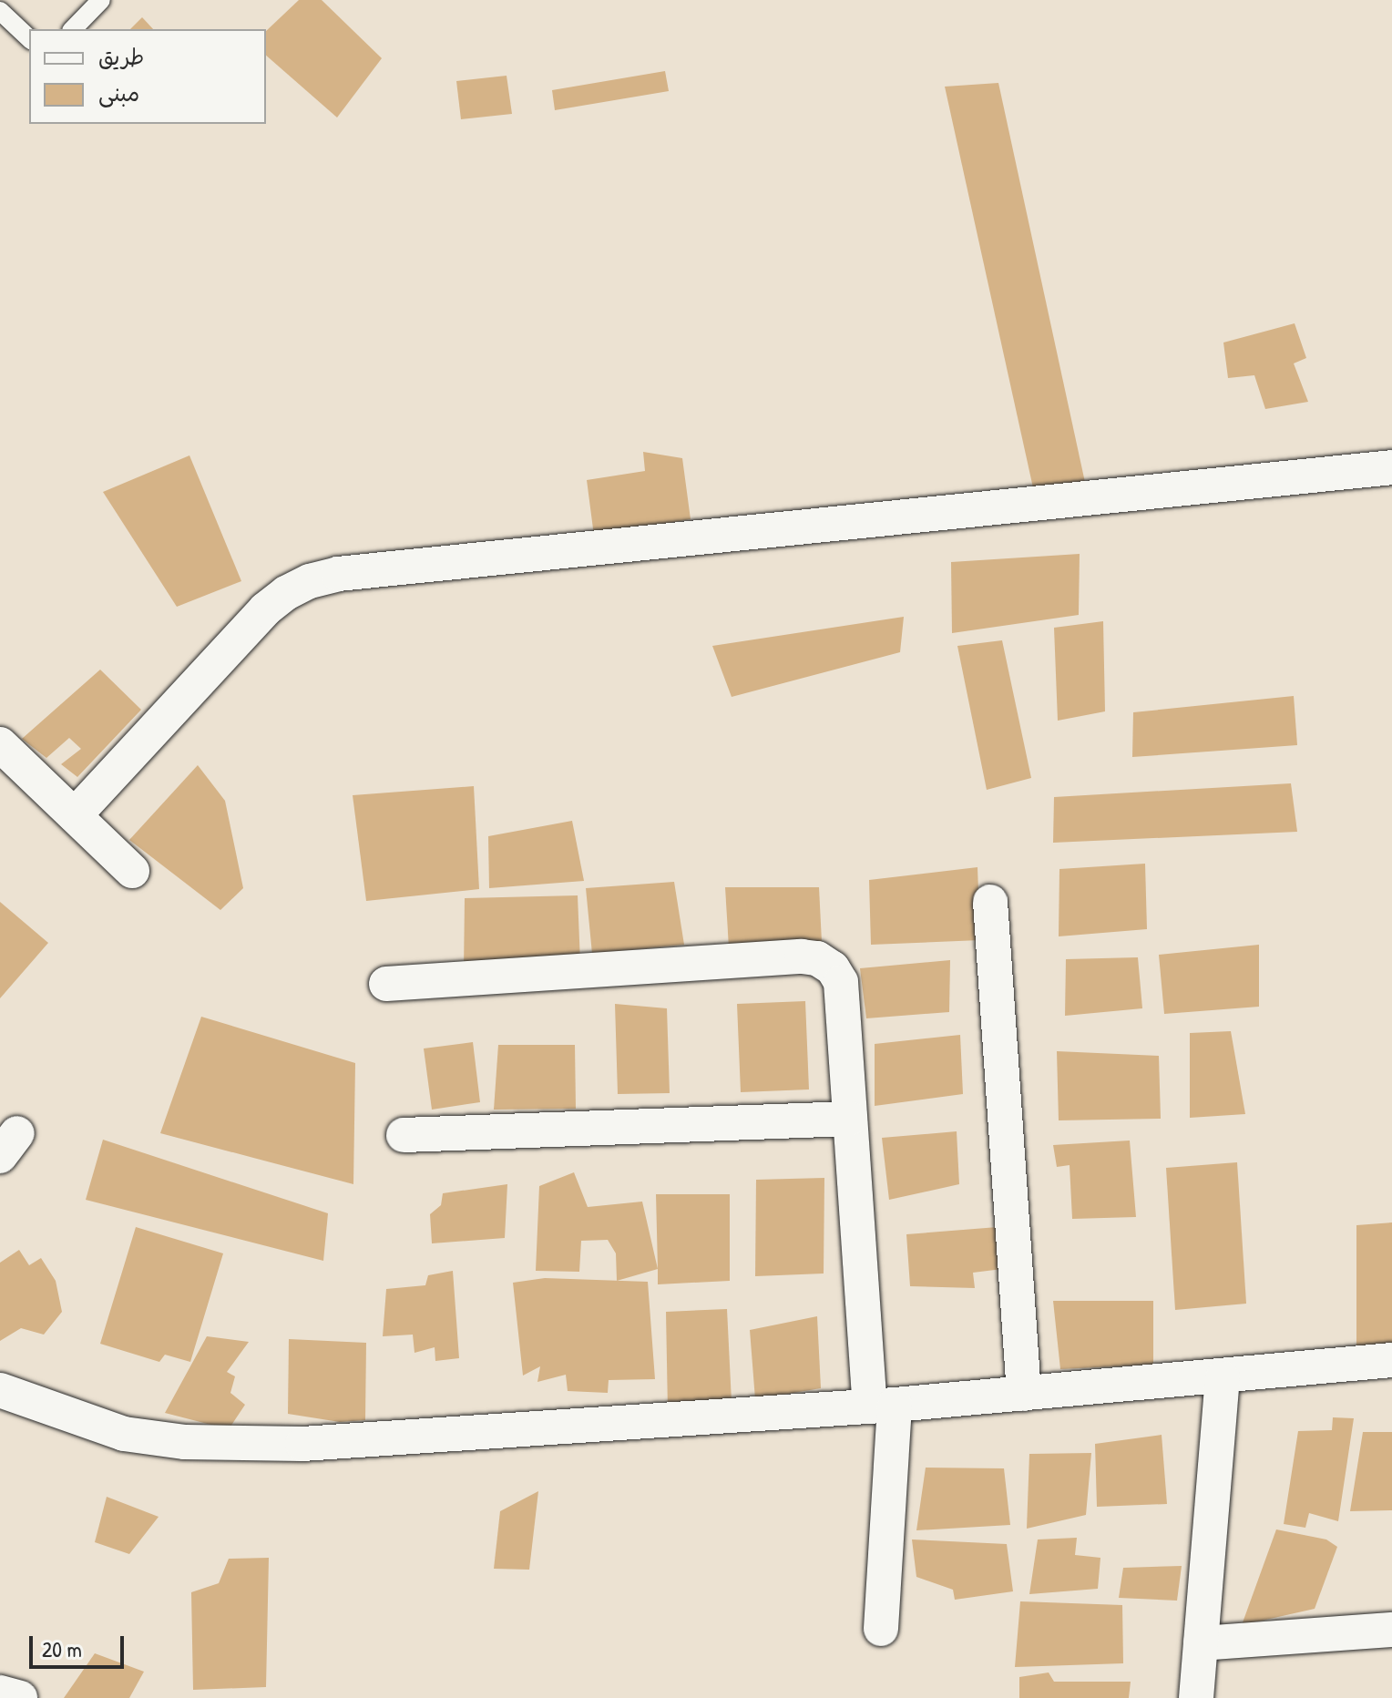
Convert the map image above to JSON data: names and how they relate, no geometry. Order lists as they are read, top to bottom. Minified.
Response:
{"legend":["طريق","مبنى"],"scale_bar":"20 m"}
